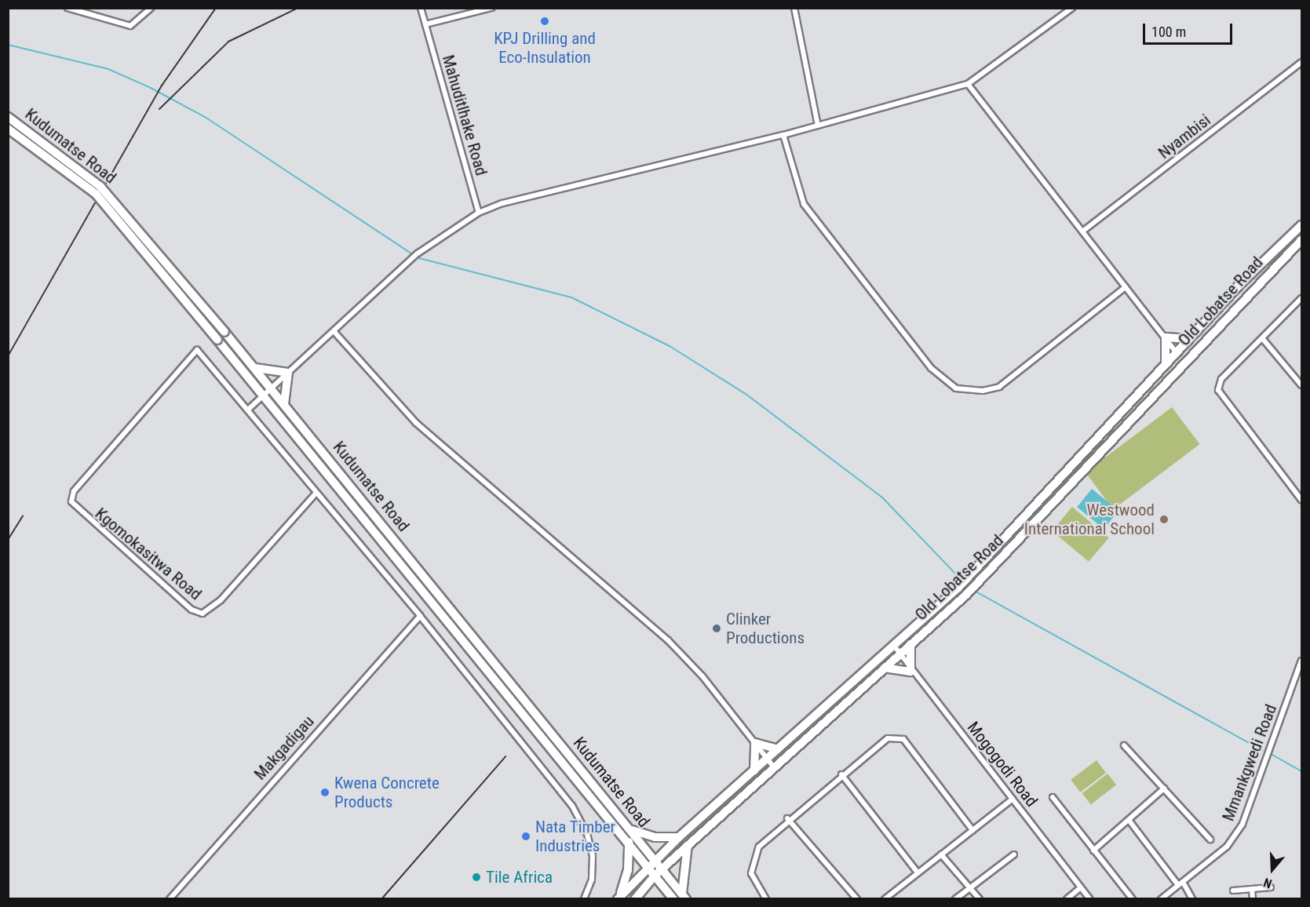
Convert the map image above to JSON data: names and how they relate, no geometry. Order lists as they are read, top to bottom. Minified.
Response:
{"streets":{"main road":["Kudumatse Road","Old Lobatse Road"],"street":["Mahuditlhake Road","Nyambisi","Kgomokasitwa Road","Makgadigau","Mmankgwedi Road","Mogogodi Road"]},"crossings":[["Kudumatse Road","Old Lobatse Road"],["Old Lobatse Road","Mogogodi Road"]],"places":["KPJ Drilling and Eco-Insulation","Westwood International School","Clinker Productions","Kwena Concrete Products","Nata Timber Industries","Tile Africa"],"scale_bar":"100 m","north":"bottom"}
